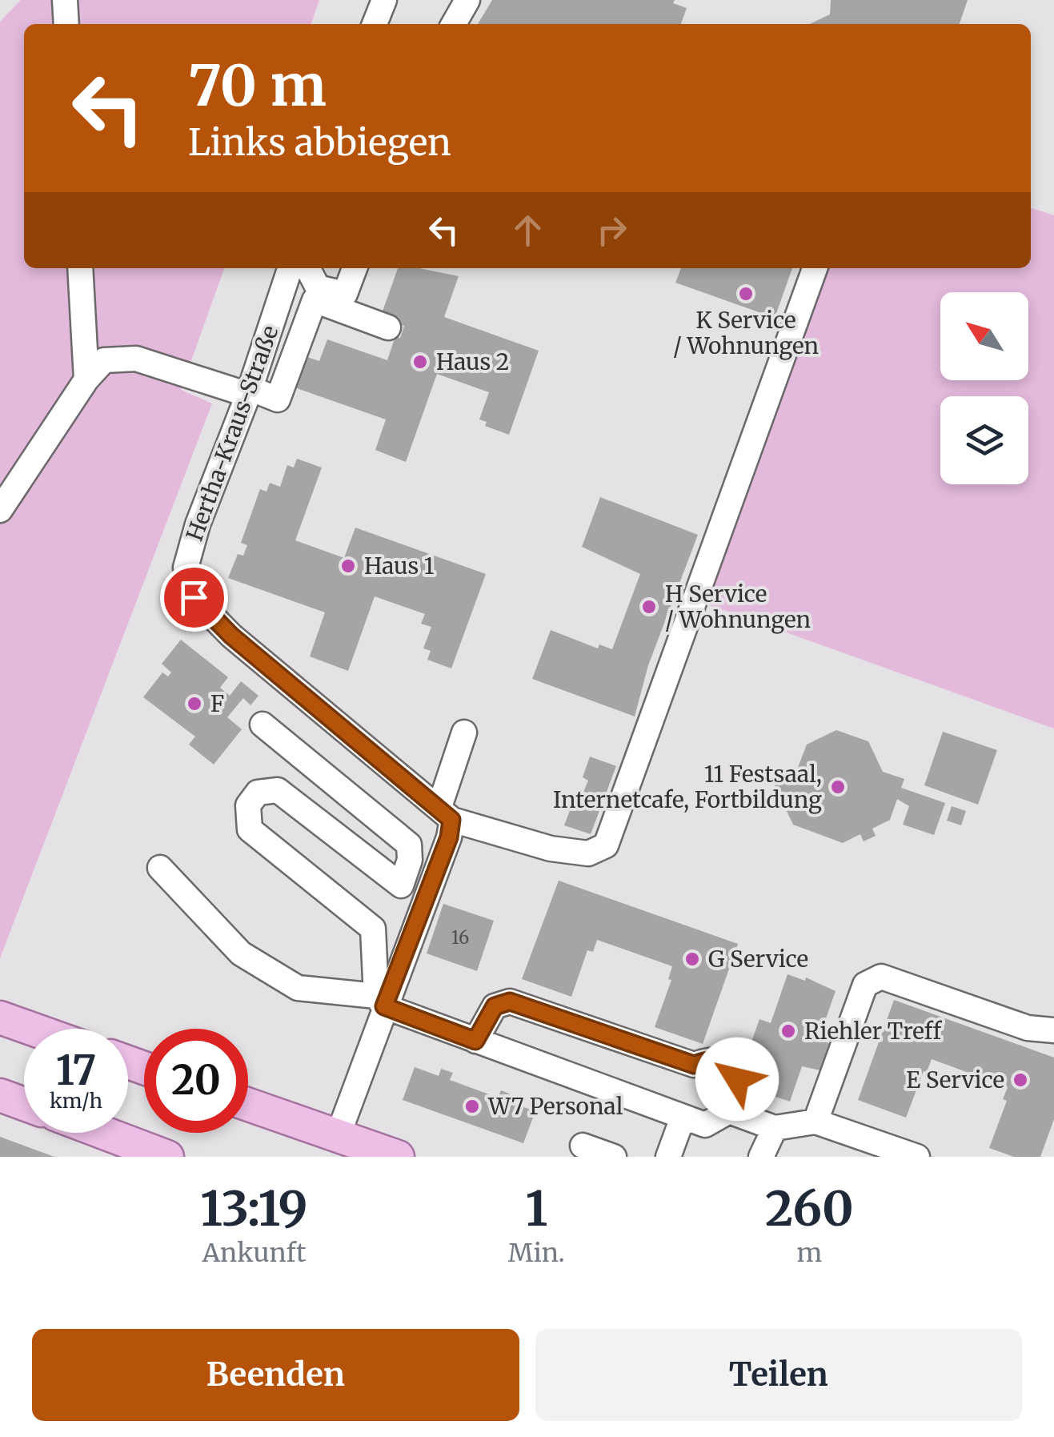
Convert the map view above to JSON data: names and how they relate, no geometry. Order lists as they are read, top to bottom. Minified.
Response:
{"streets":{"lane":["Hertha-Kraus-Straße"]},"places":["K Service / Wohnungen","Haus 2","Haus 1","H Service / Wohnungen","F","11 Festsaal, Internetcafe, Fortbildung","G Service","Riehler Treff","E Service","W7 Personal"],"house_numbers":["16"],"north":"top left","page":{"turn":["70 m","Links abbiegen"],"speed":"17 km/h","limit":"20","eta":["13:19","Ankunft","1","Min.","260","m"],"buttons":["Beenden","Teilen"]}}
